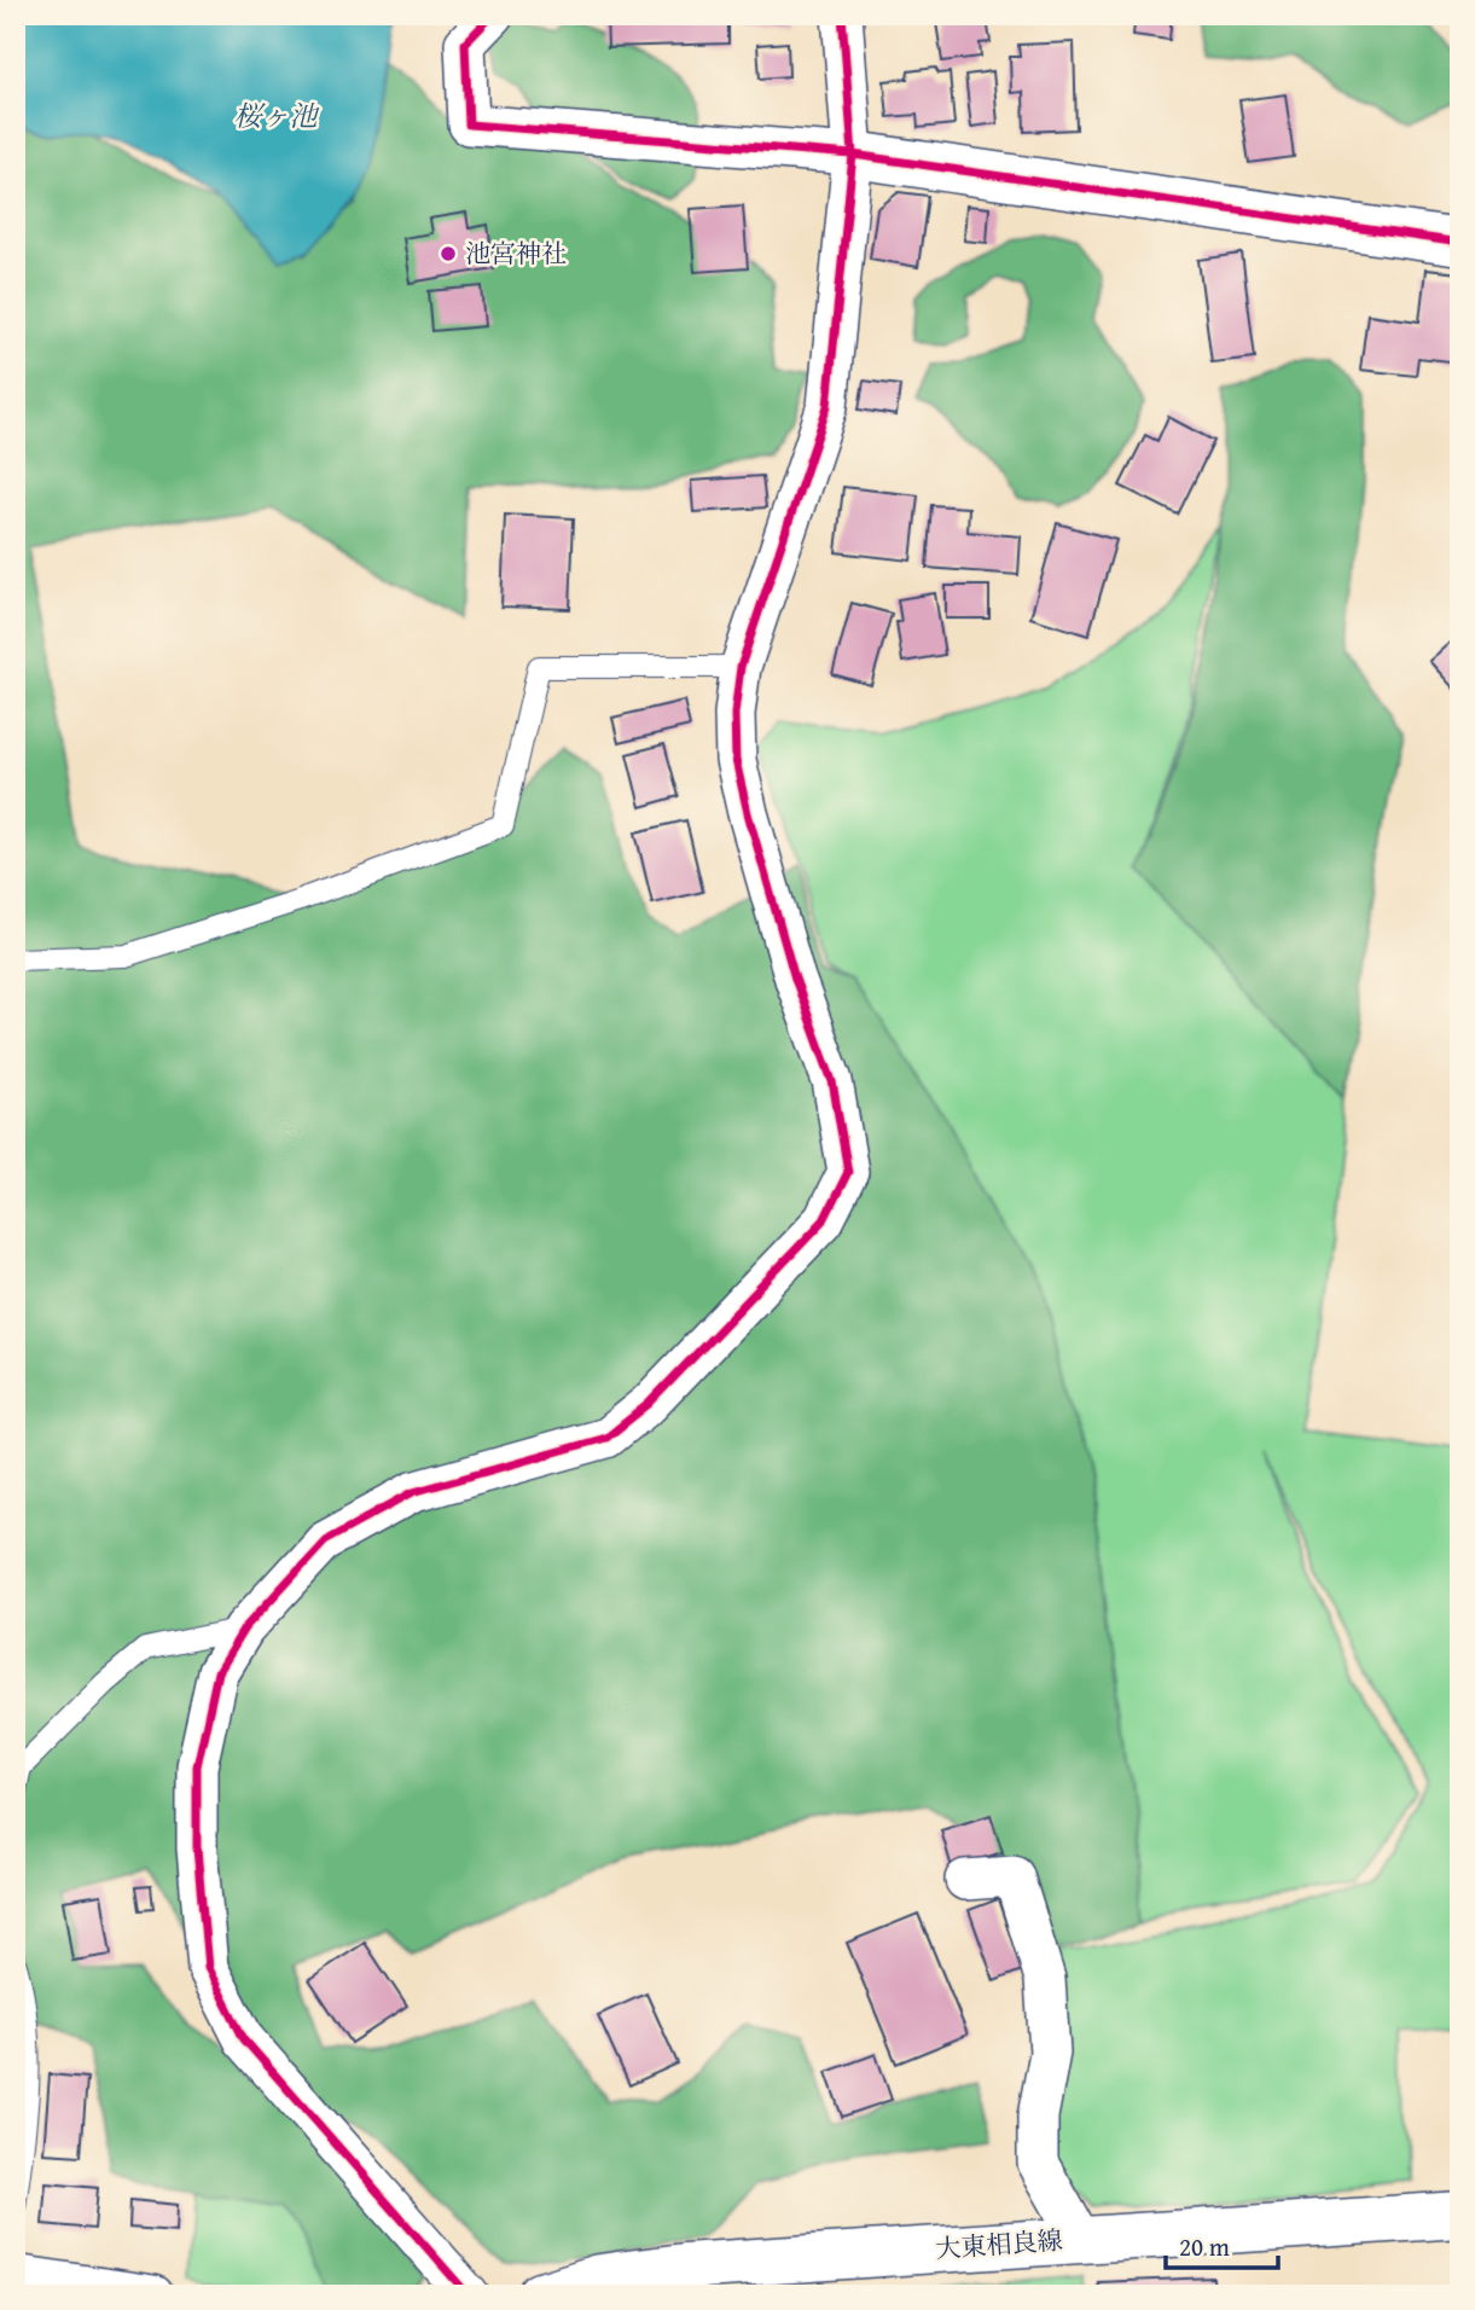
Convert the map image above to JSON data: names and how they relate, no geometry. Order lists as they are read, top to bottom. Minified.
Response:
{"streets":{"main road":["大東相良線"]},"water":["桜ヶ池"],"places":["池宮神社"],"scale_bar":"20 m"}
